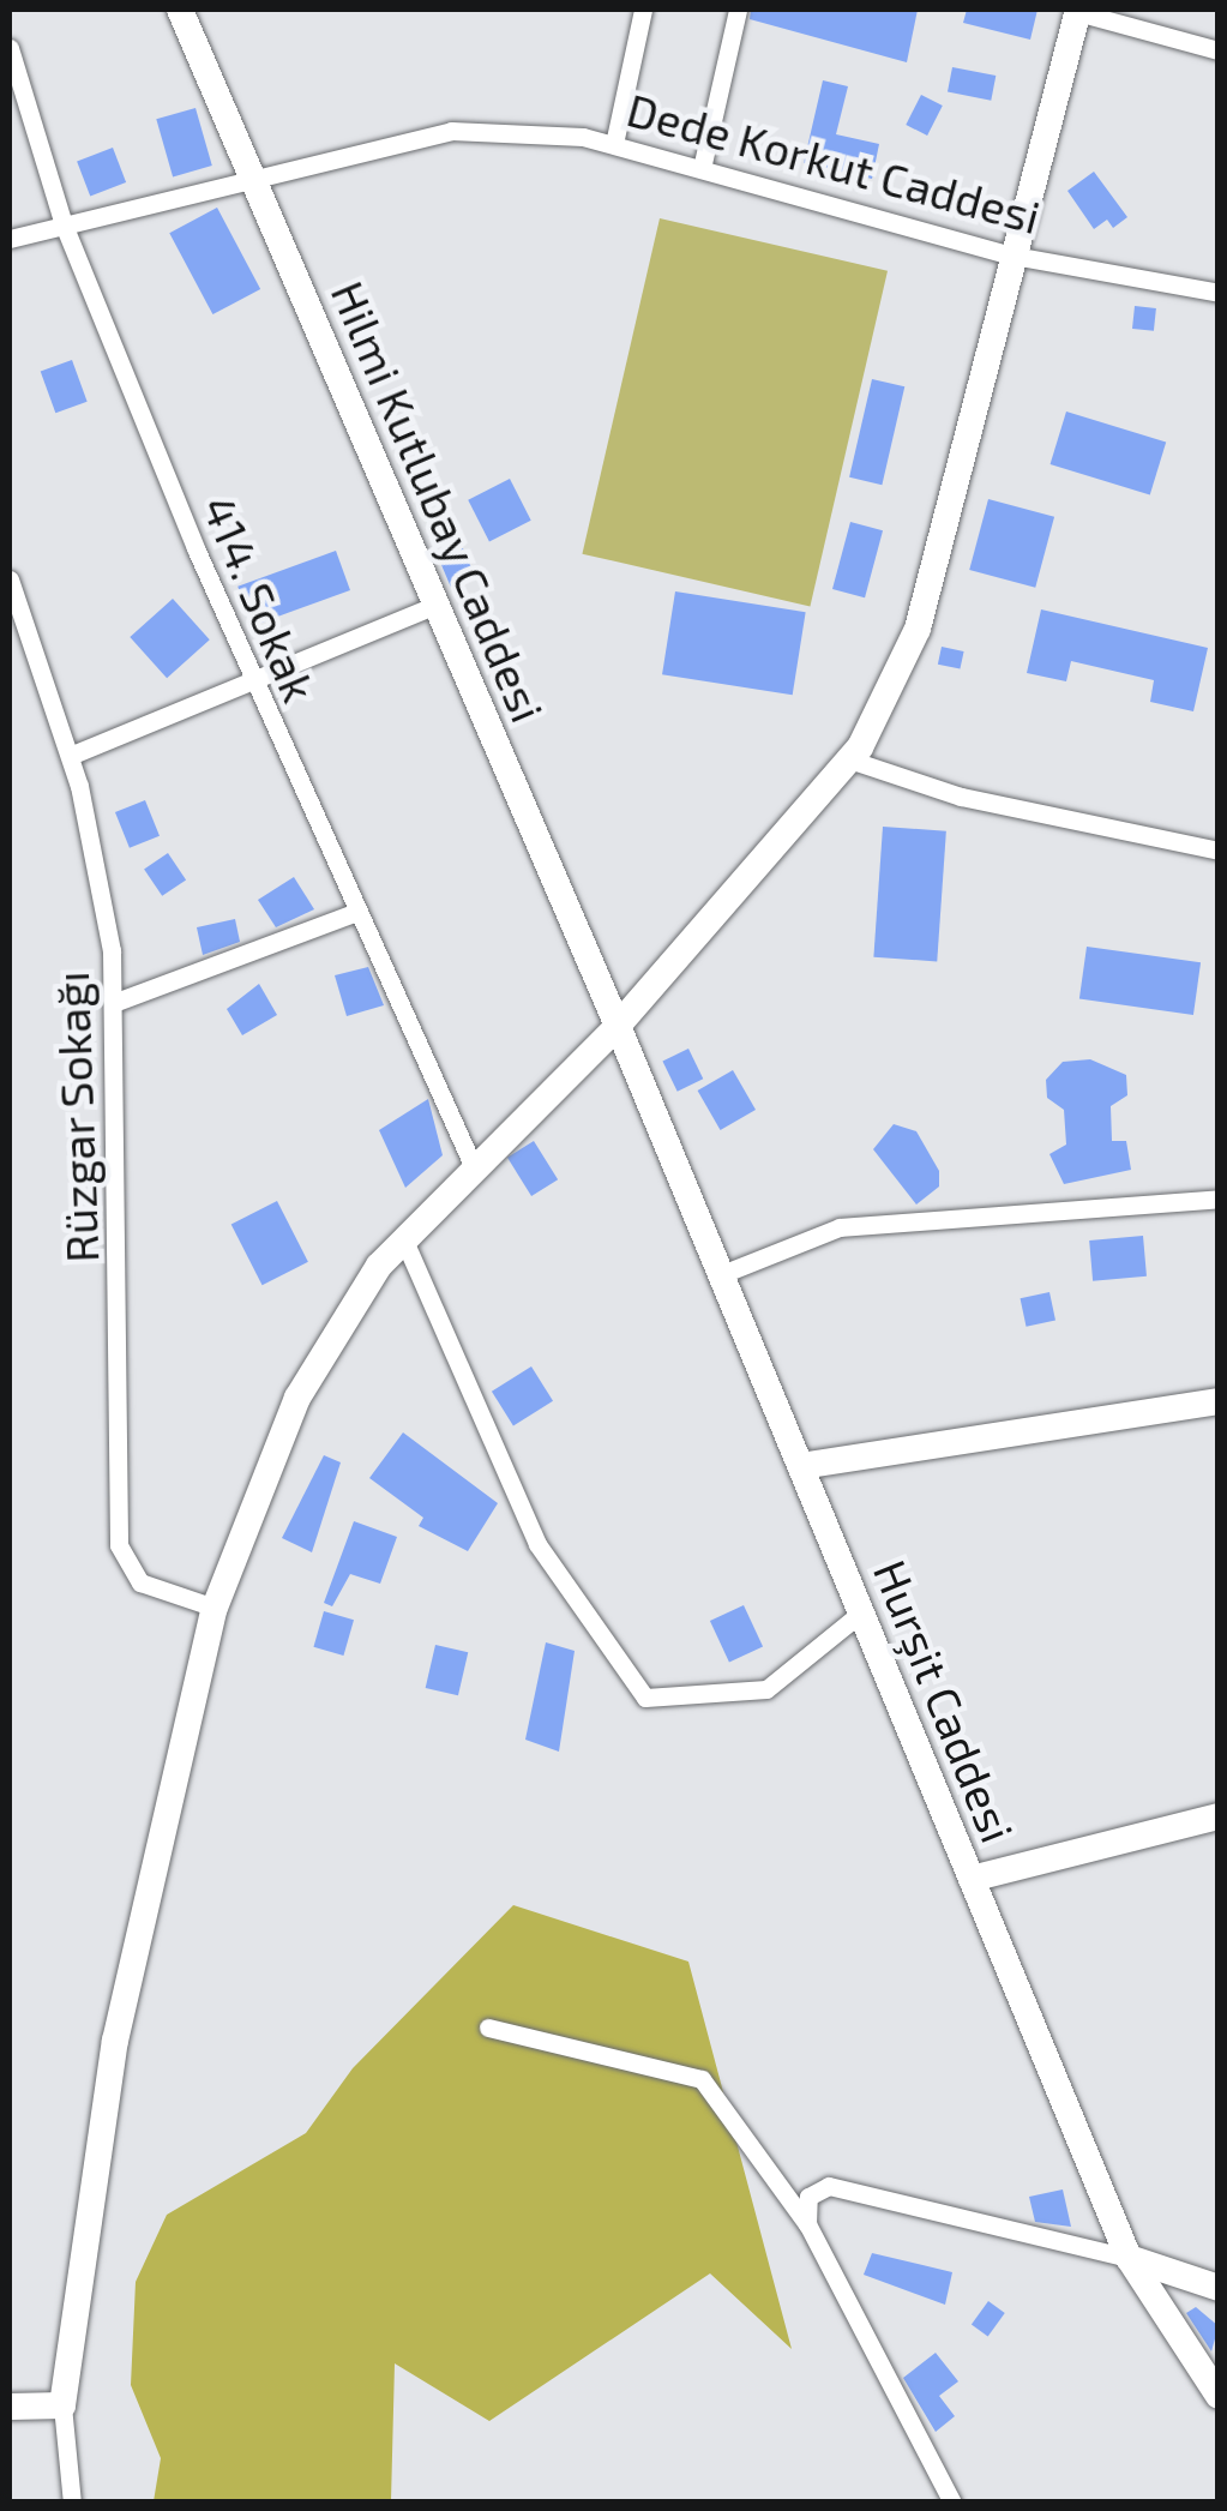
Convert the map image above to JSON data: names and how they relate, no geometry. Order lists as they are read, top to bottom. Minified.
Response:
{"streets":{"street":["Dede Korkut Caddesi","Hilmi Kutlubay Caddesi","414. Sokak","Rüzgar Sokağı","Hurşit Caddesi"]},"crossings":[["Dede Korkut Caddesi","Hilmi Kutlubay Caddesi"],["Dede Korkut Caddesi","414. Sokak"],["Hilmi Kutlubay Caddesi","Hurşit Caddesi"]]}
